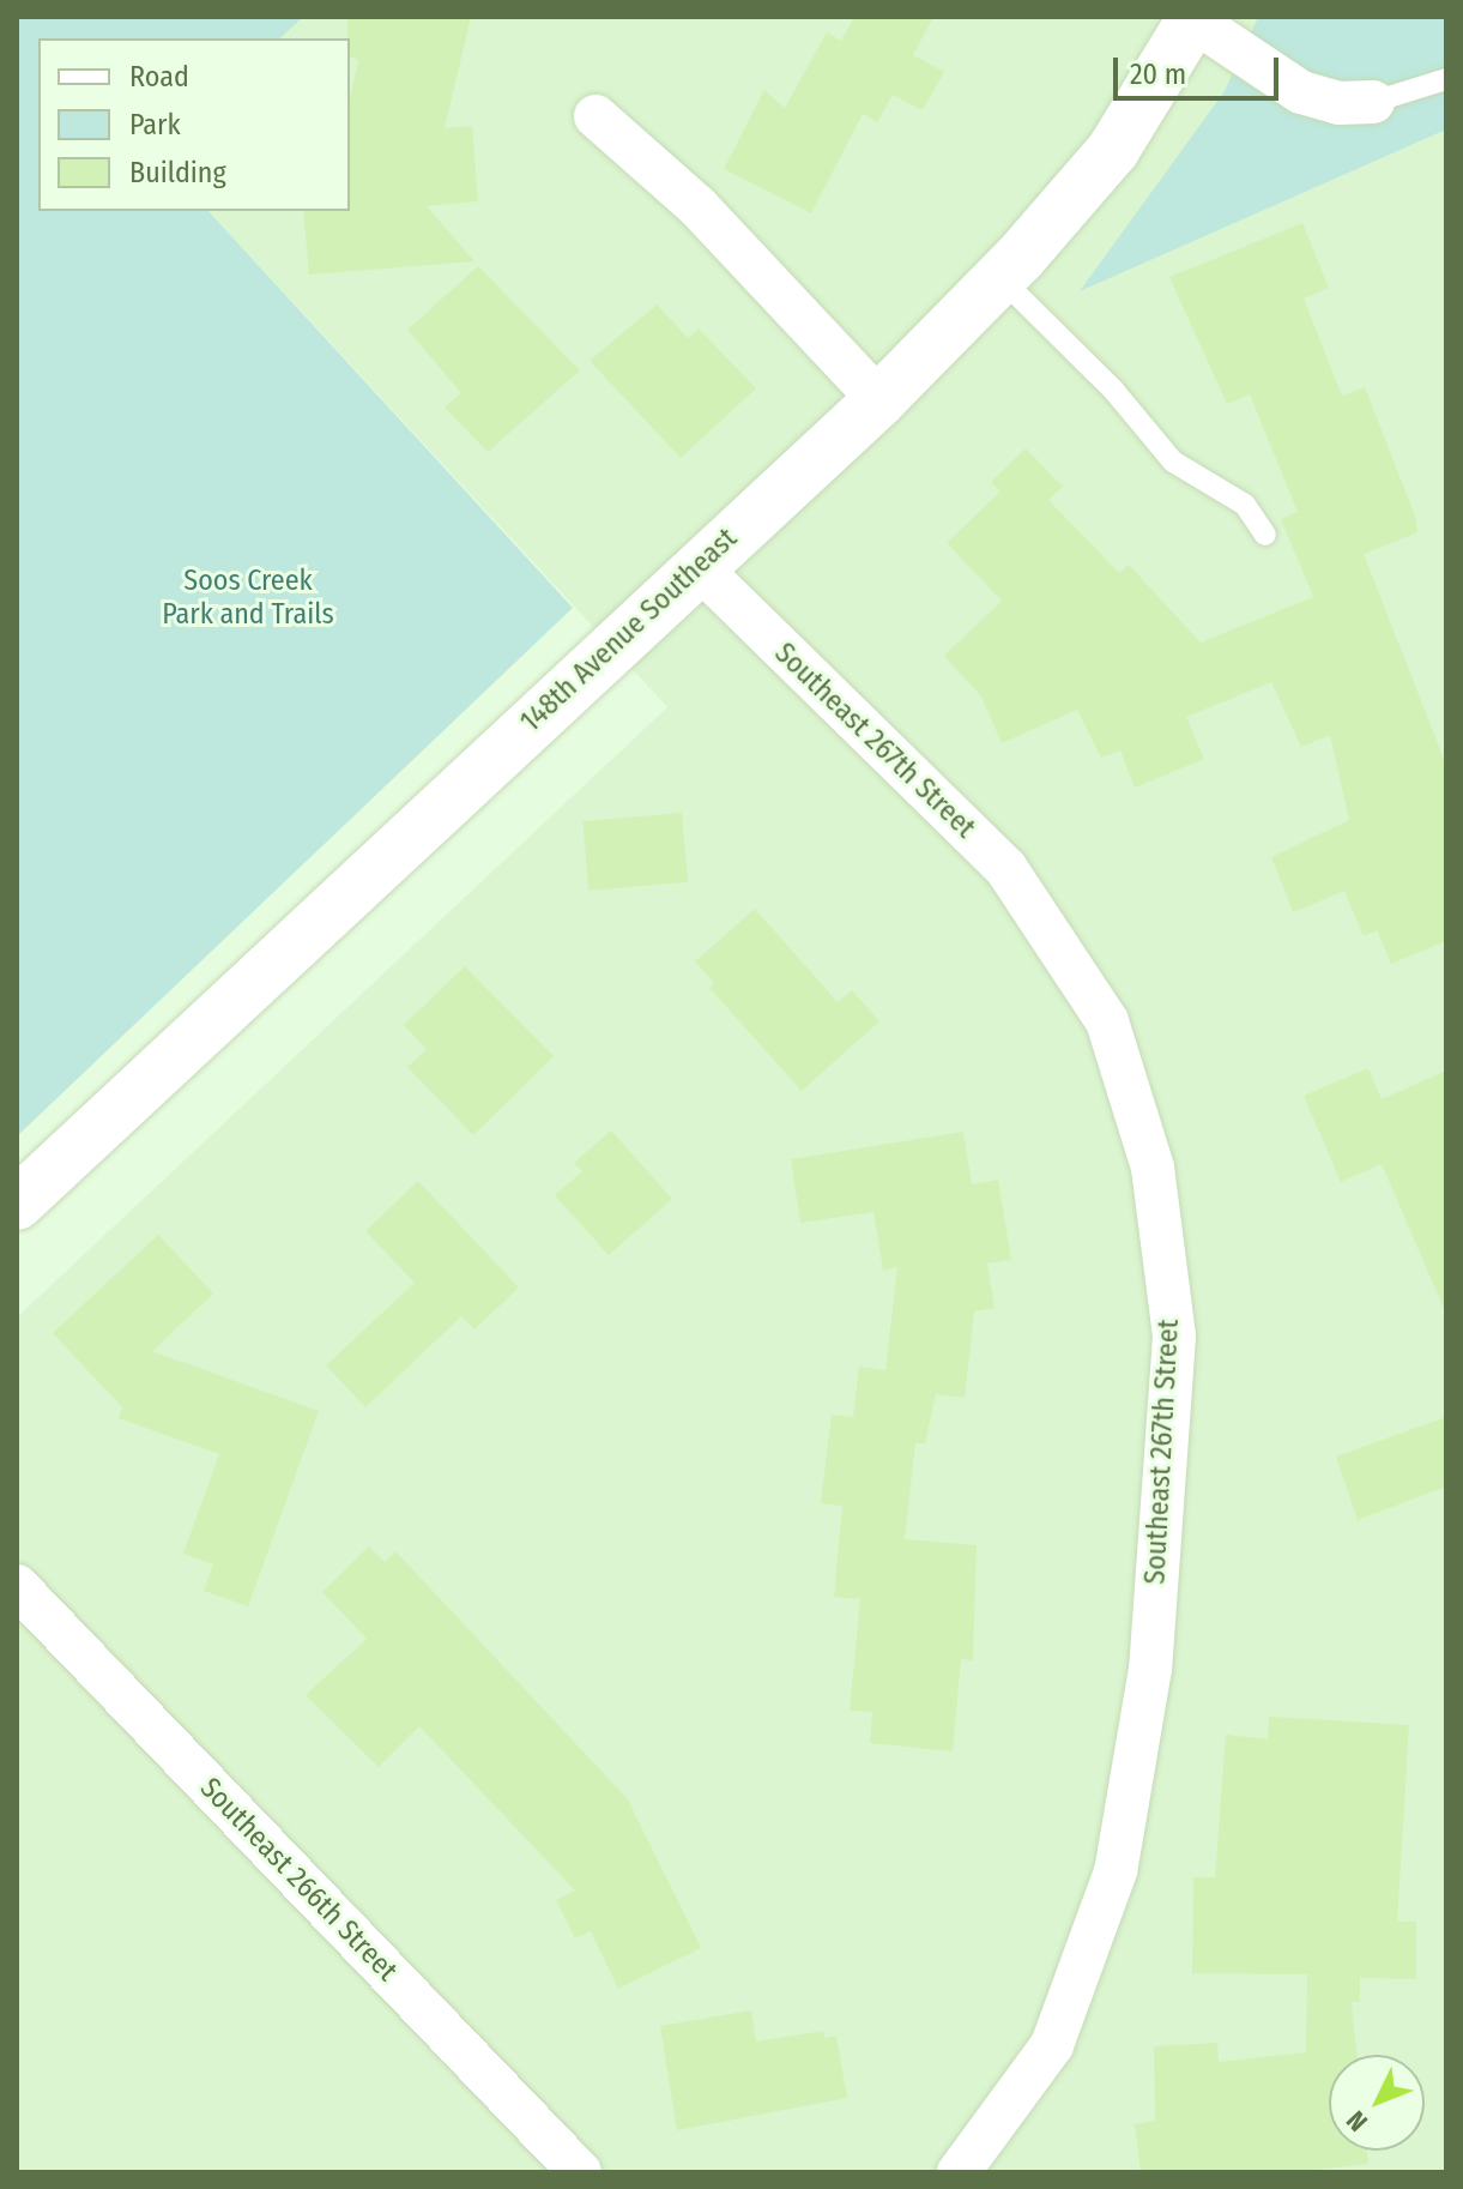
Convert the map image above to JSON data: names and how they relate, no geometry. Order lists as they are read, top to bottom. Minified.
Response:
{"streets":{"street":["148th Avenue Southeast","Southeast 267th Street","Southeast 266th Street"]},"crossings":[["148th Avenue Southeast","Southeast 267th Street"]],"parks":["Soos Creek Park and Trails"],"legend":["Road","Park","Building"],"scale_bar":"20 m","north":"bottom left"}
